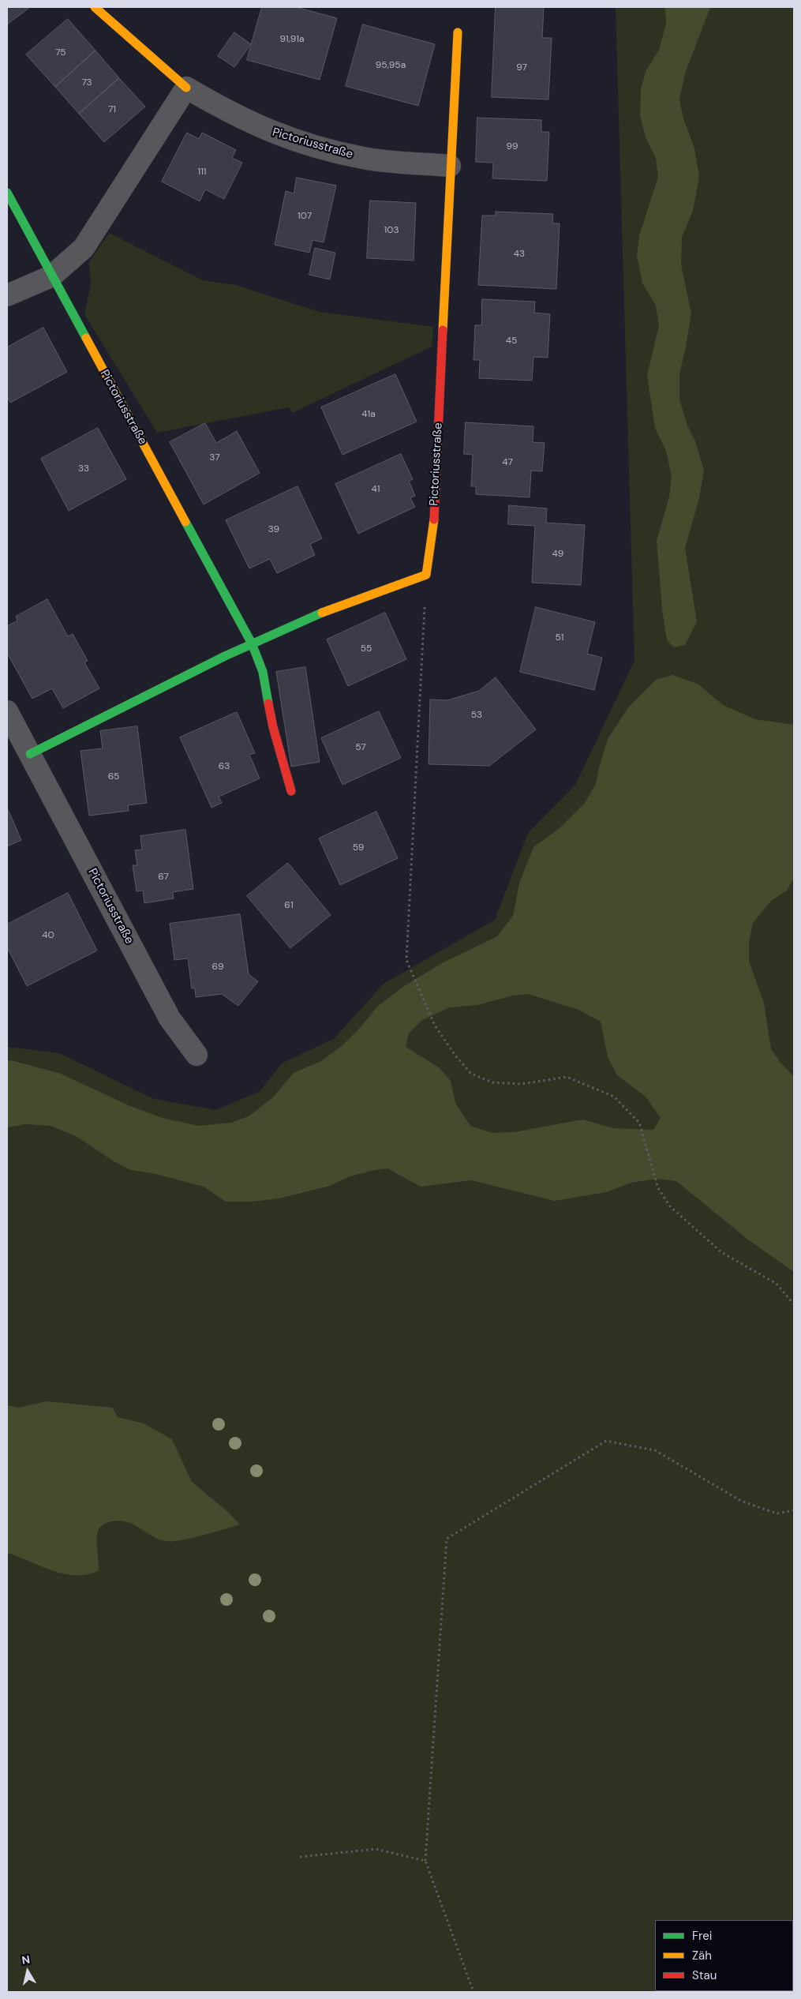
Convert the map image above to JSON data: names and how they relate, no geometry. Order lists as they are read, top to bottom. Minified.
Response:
{"streets":{"street":["Pictoriusstraße"]},"house_numbers":["91,91a","75","95,95a","97","73","71","99","111","107","103","43","45","41a","37","47","33","41","39","49","51","55","53","57","63","65","59","67","61","40","69"],"legend":["Frei","Zäh","Stau"],"north":"top"}
